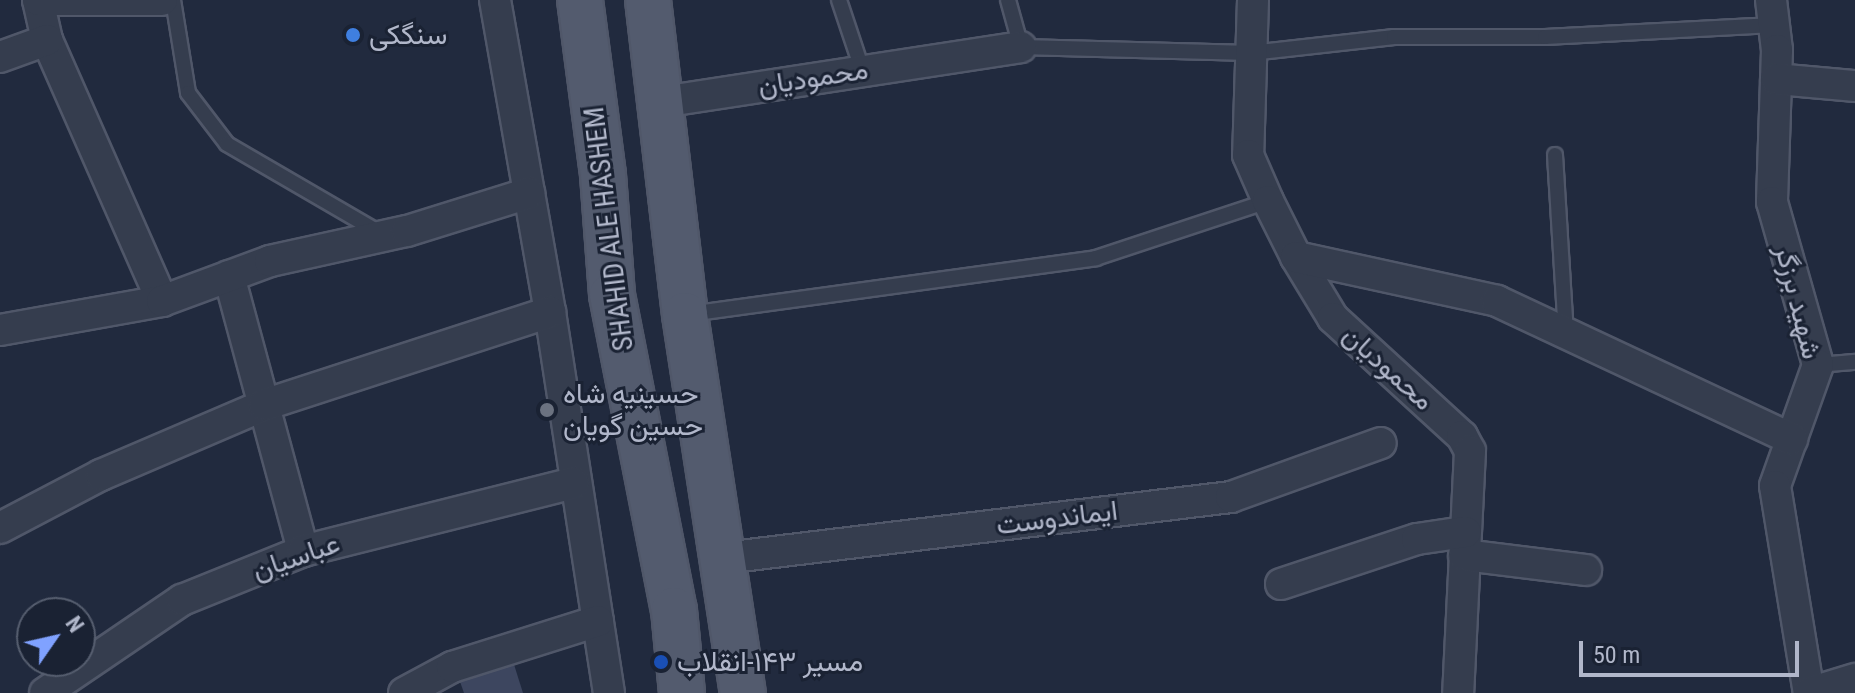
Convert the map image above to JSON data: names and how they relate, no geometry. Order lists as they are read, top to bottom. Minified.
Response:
{"streets":{"main road":["SHAHID ALE HASHEM"],"street":["محمودیان","شهید برزگر","ایماندوست","عباسیان"]},"crossings":[["محمودیان","شهید برزگر"]],"places":["سنگکی","حسینیه شاه حسین گویان","مسیر ۱۴۳-انقلاب"],"scale_bar":"50 m","north":"top right"}
